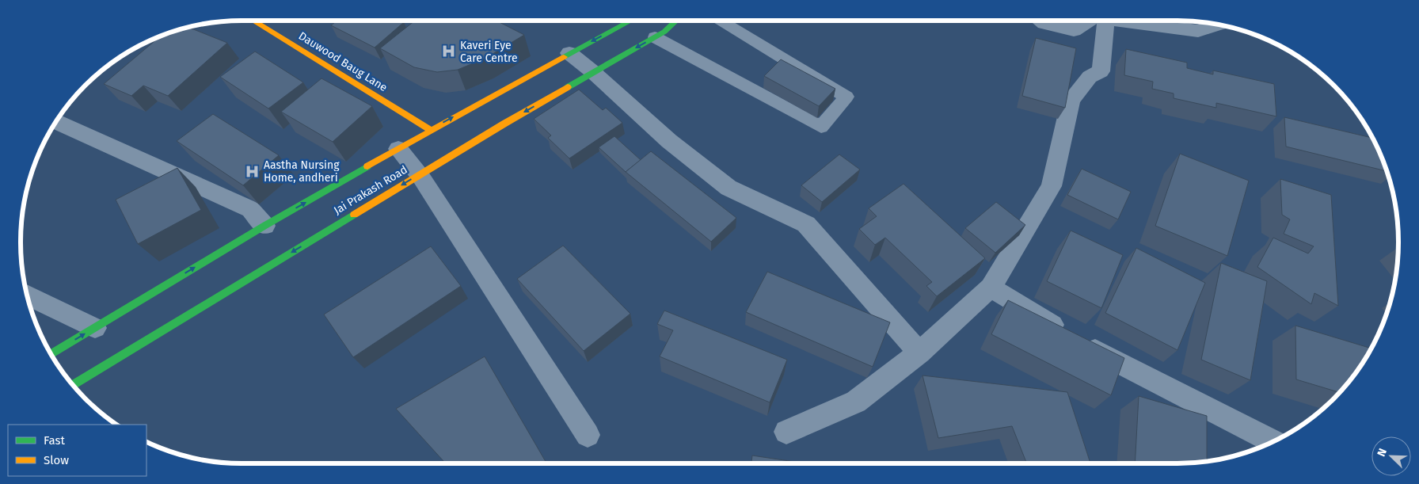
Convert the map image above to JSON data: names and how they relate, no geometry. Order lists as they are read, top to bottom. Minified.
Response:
{"streets":{"main road":["Dauwood Baug Lane","Jai Prakash Road"]},"crossings":[["Dauwood Baug Lane","Jai Prakash Road"]],"places":{"hospital":["Kaveri Eye Care Centre","Aastha Nursing Home, andheri"]},"legend":["Fast","Slow"],"north":"top left"}
